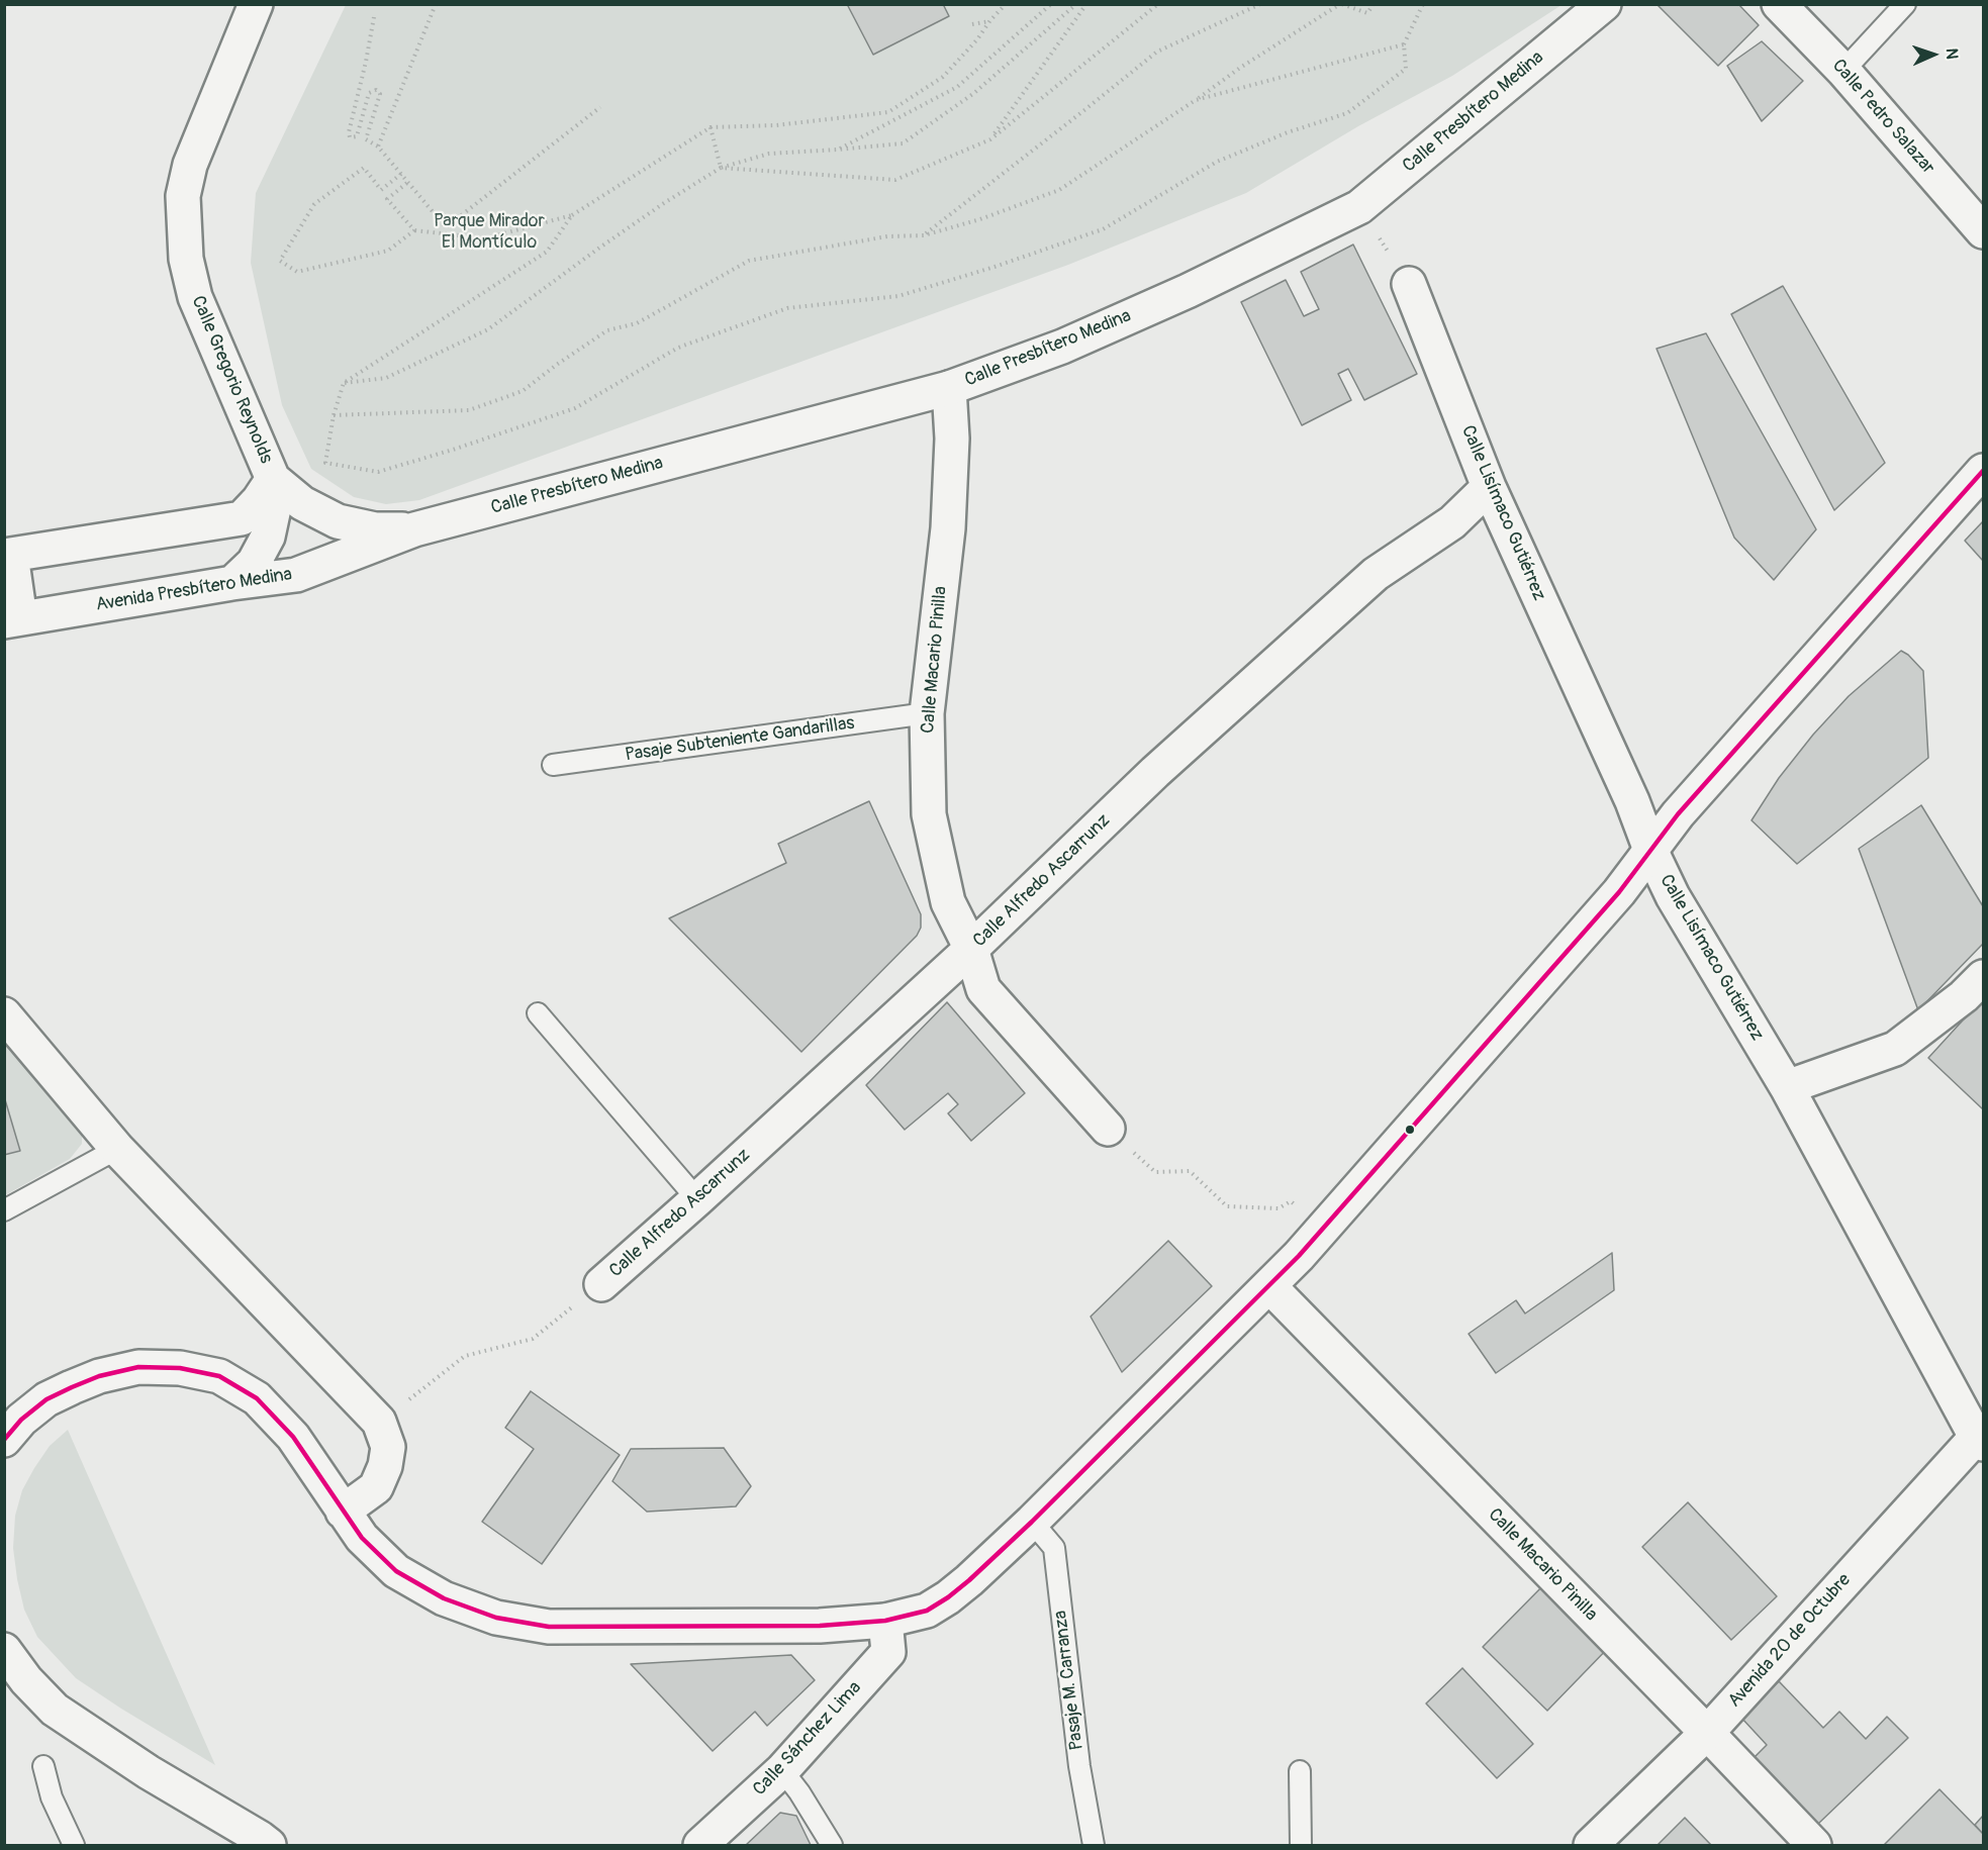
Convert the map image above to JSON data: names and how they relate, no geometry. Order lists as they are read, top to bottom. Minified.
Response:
{"streets":{"street":["Calle Presbítero Medina","Calle Pedro Salazar","Calle Gregorio Reynolds","Calle Lisímaco Gutiérrez","Avenida Presbítero Medina","Calle Macario Pinilla","Calle Alfredo Ascarrunz","Avenida 20 de Octubre","Calle Sánchez Lima"],"lane":["Pasaje Subteniente Gandarillas","Pasaje M. Carranza"]},"crossings":[["Calle Presbítero Medina","Calle Gregorio Reynolds"],["Calle Presbítero Medina","Avenida Presbítero Medina"],["Calle Presbítero Medina","Calle Macario Pinilla"],["Calle Gregorio Reynolds","Avenida Presbítero Medina"],["Calle Lisímaco Gutiérrez","Calle Alfredo Ascarrunz"],["Calle Lisímaco Gutiérrez","Avenida 20 de Octubre"],["Calle Macario Pinilla","Pasaje Subteniente Gandarillas"],["Calle Macario Pinilla","Calle Alfredo Ascarrunz"],["Calle Macario Pinilla","Avenida 20 de Octubre"]],"parks":["Parque Mirador El Montículo"],"north":"right"}
